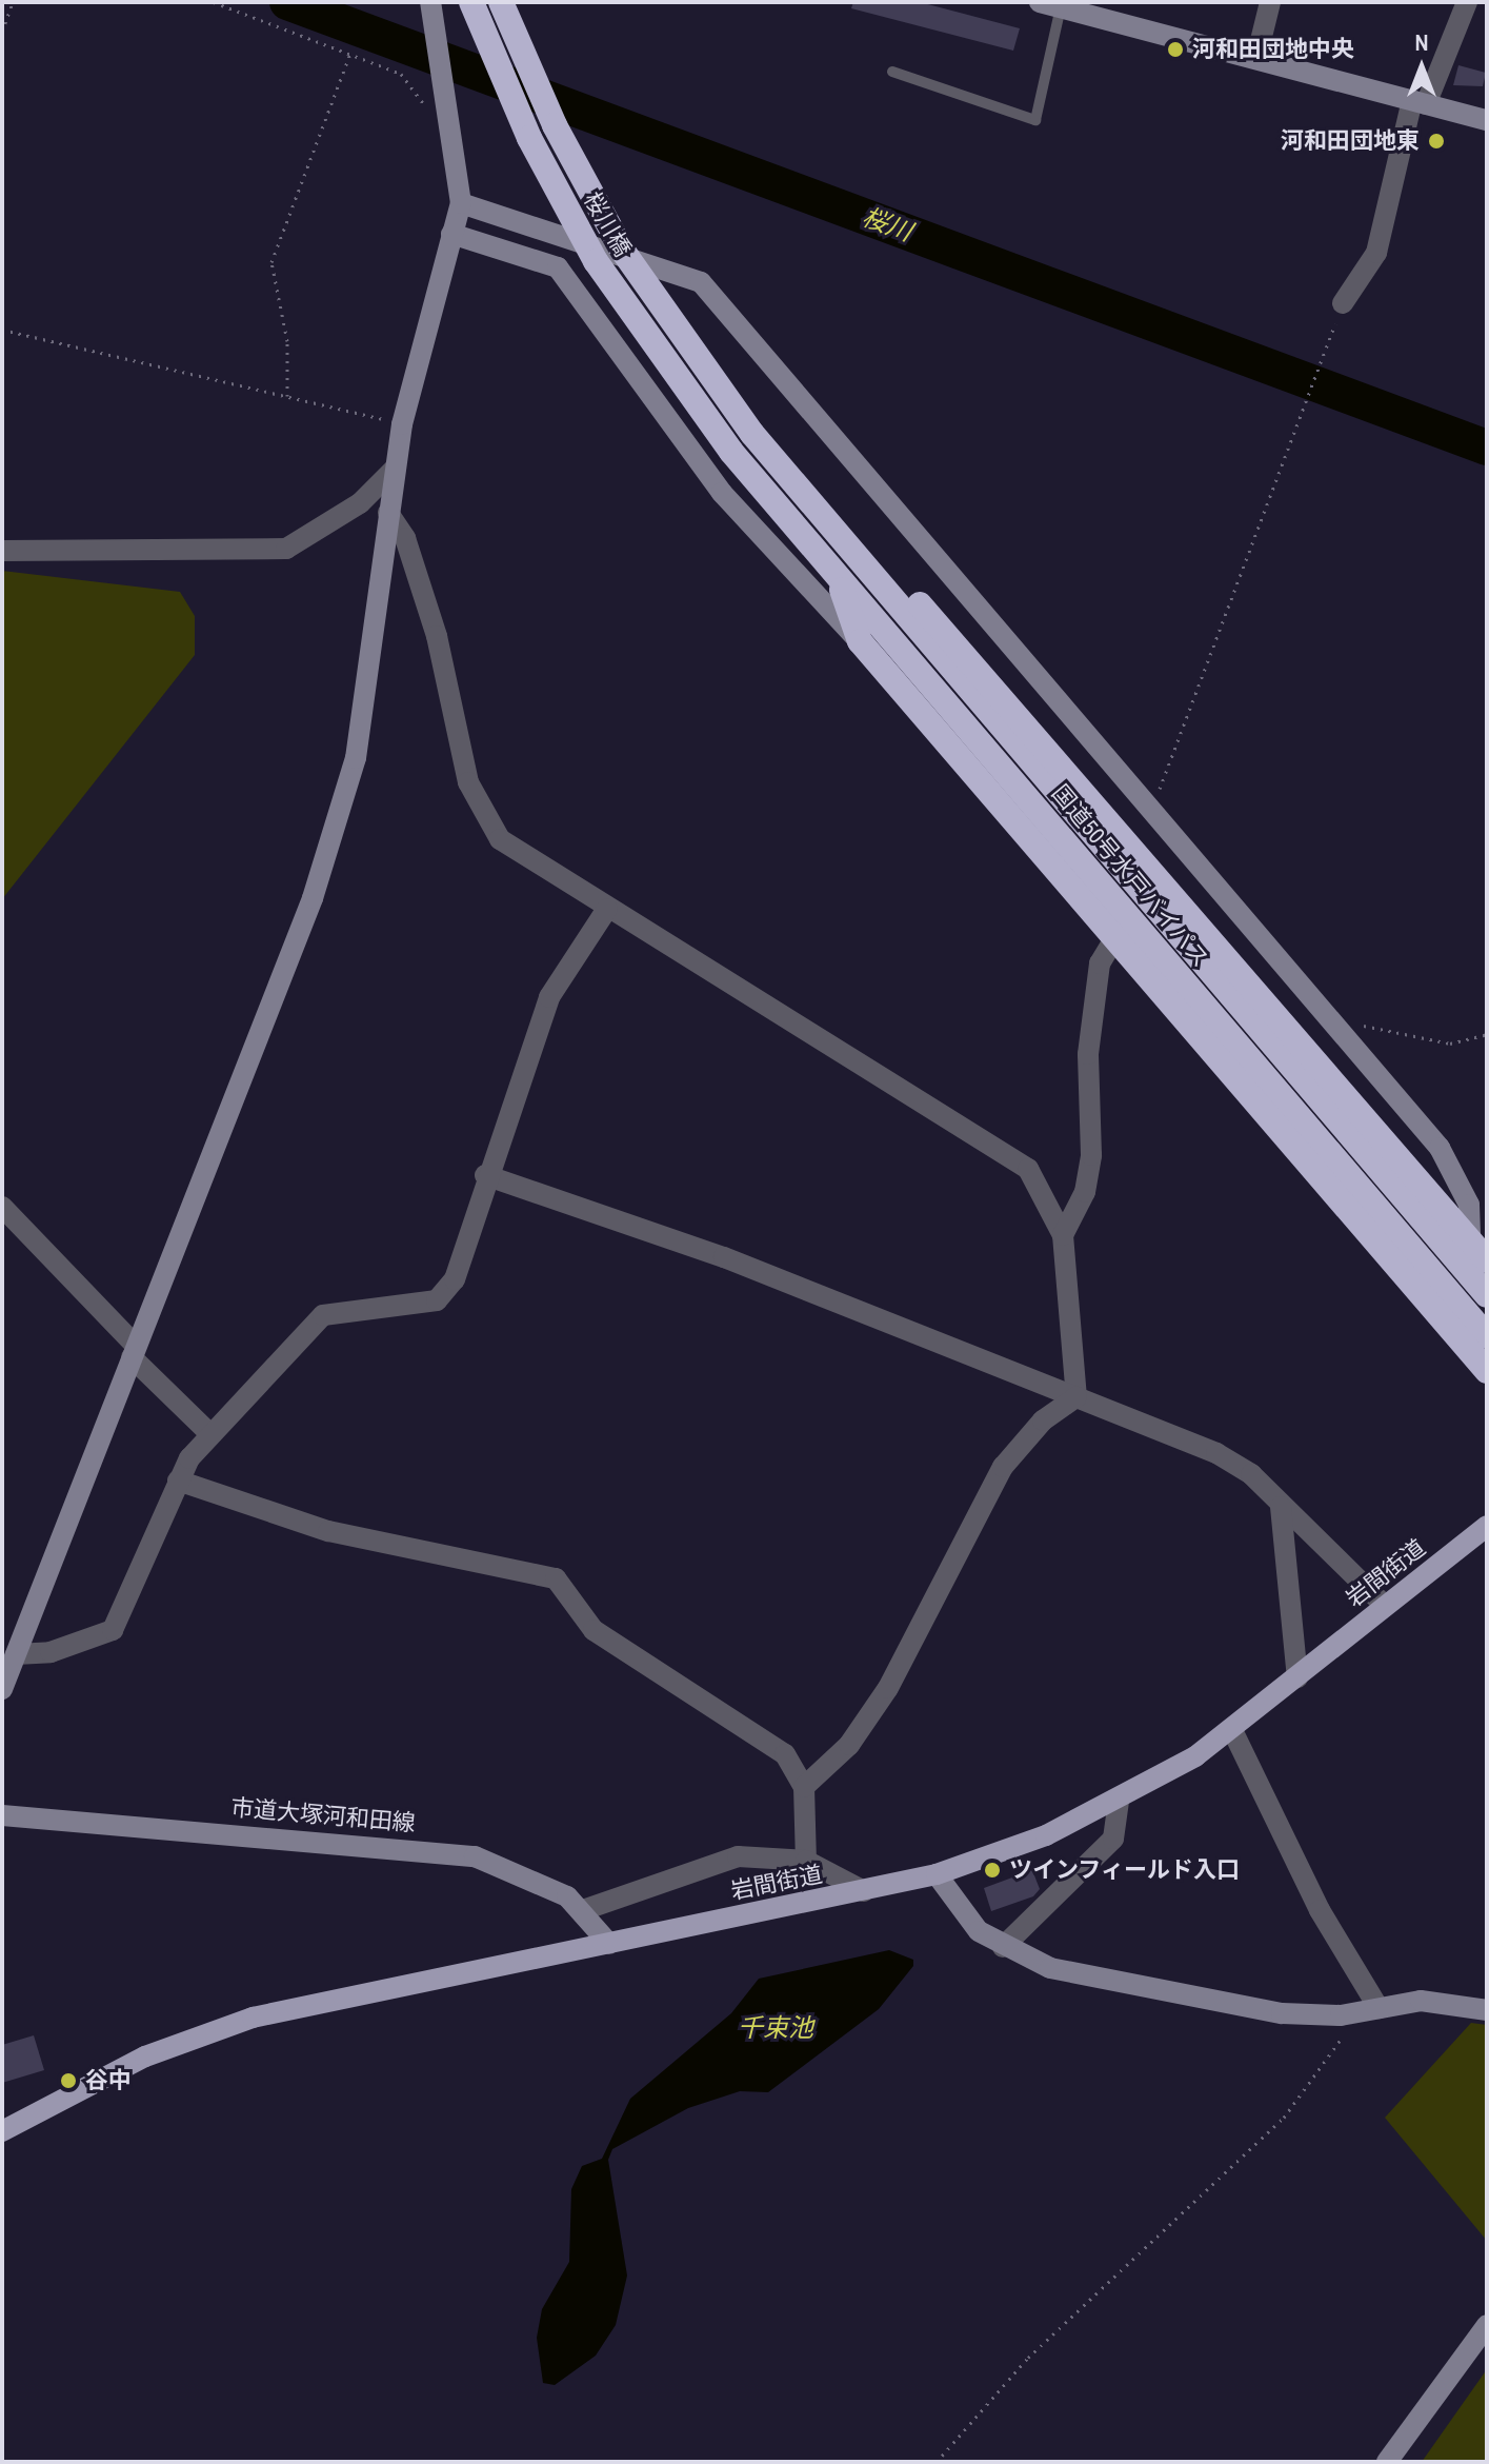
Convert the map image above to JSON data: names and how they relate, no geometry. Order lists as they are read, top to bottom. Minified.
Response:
{"streets":{"highway":["桜川橋","国道50号水戸バイパス"],"main road":["岩間街道"],"street":["市道大塚河和田線"]},"crossings":[["桜川橋","国道50号水戸バイパス"],["岩間街道","市道大塚河和田線"]],"water":["桜川","千束池"],"places":["河和田団地中央","河和田団地東","ツインフィールド入口","谷中"],"north":"top"}
